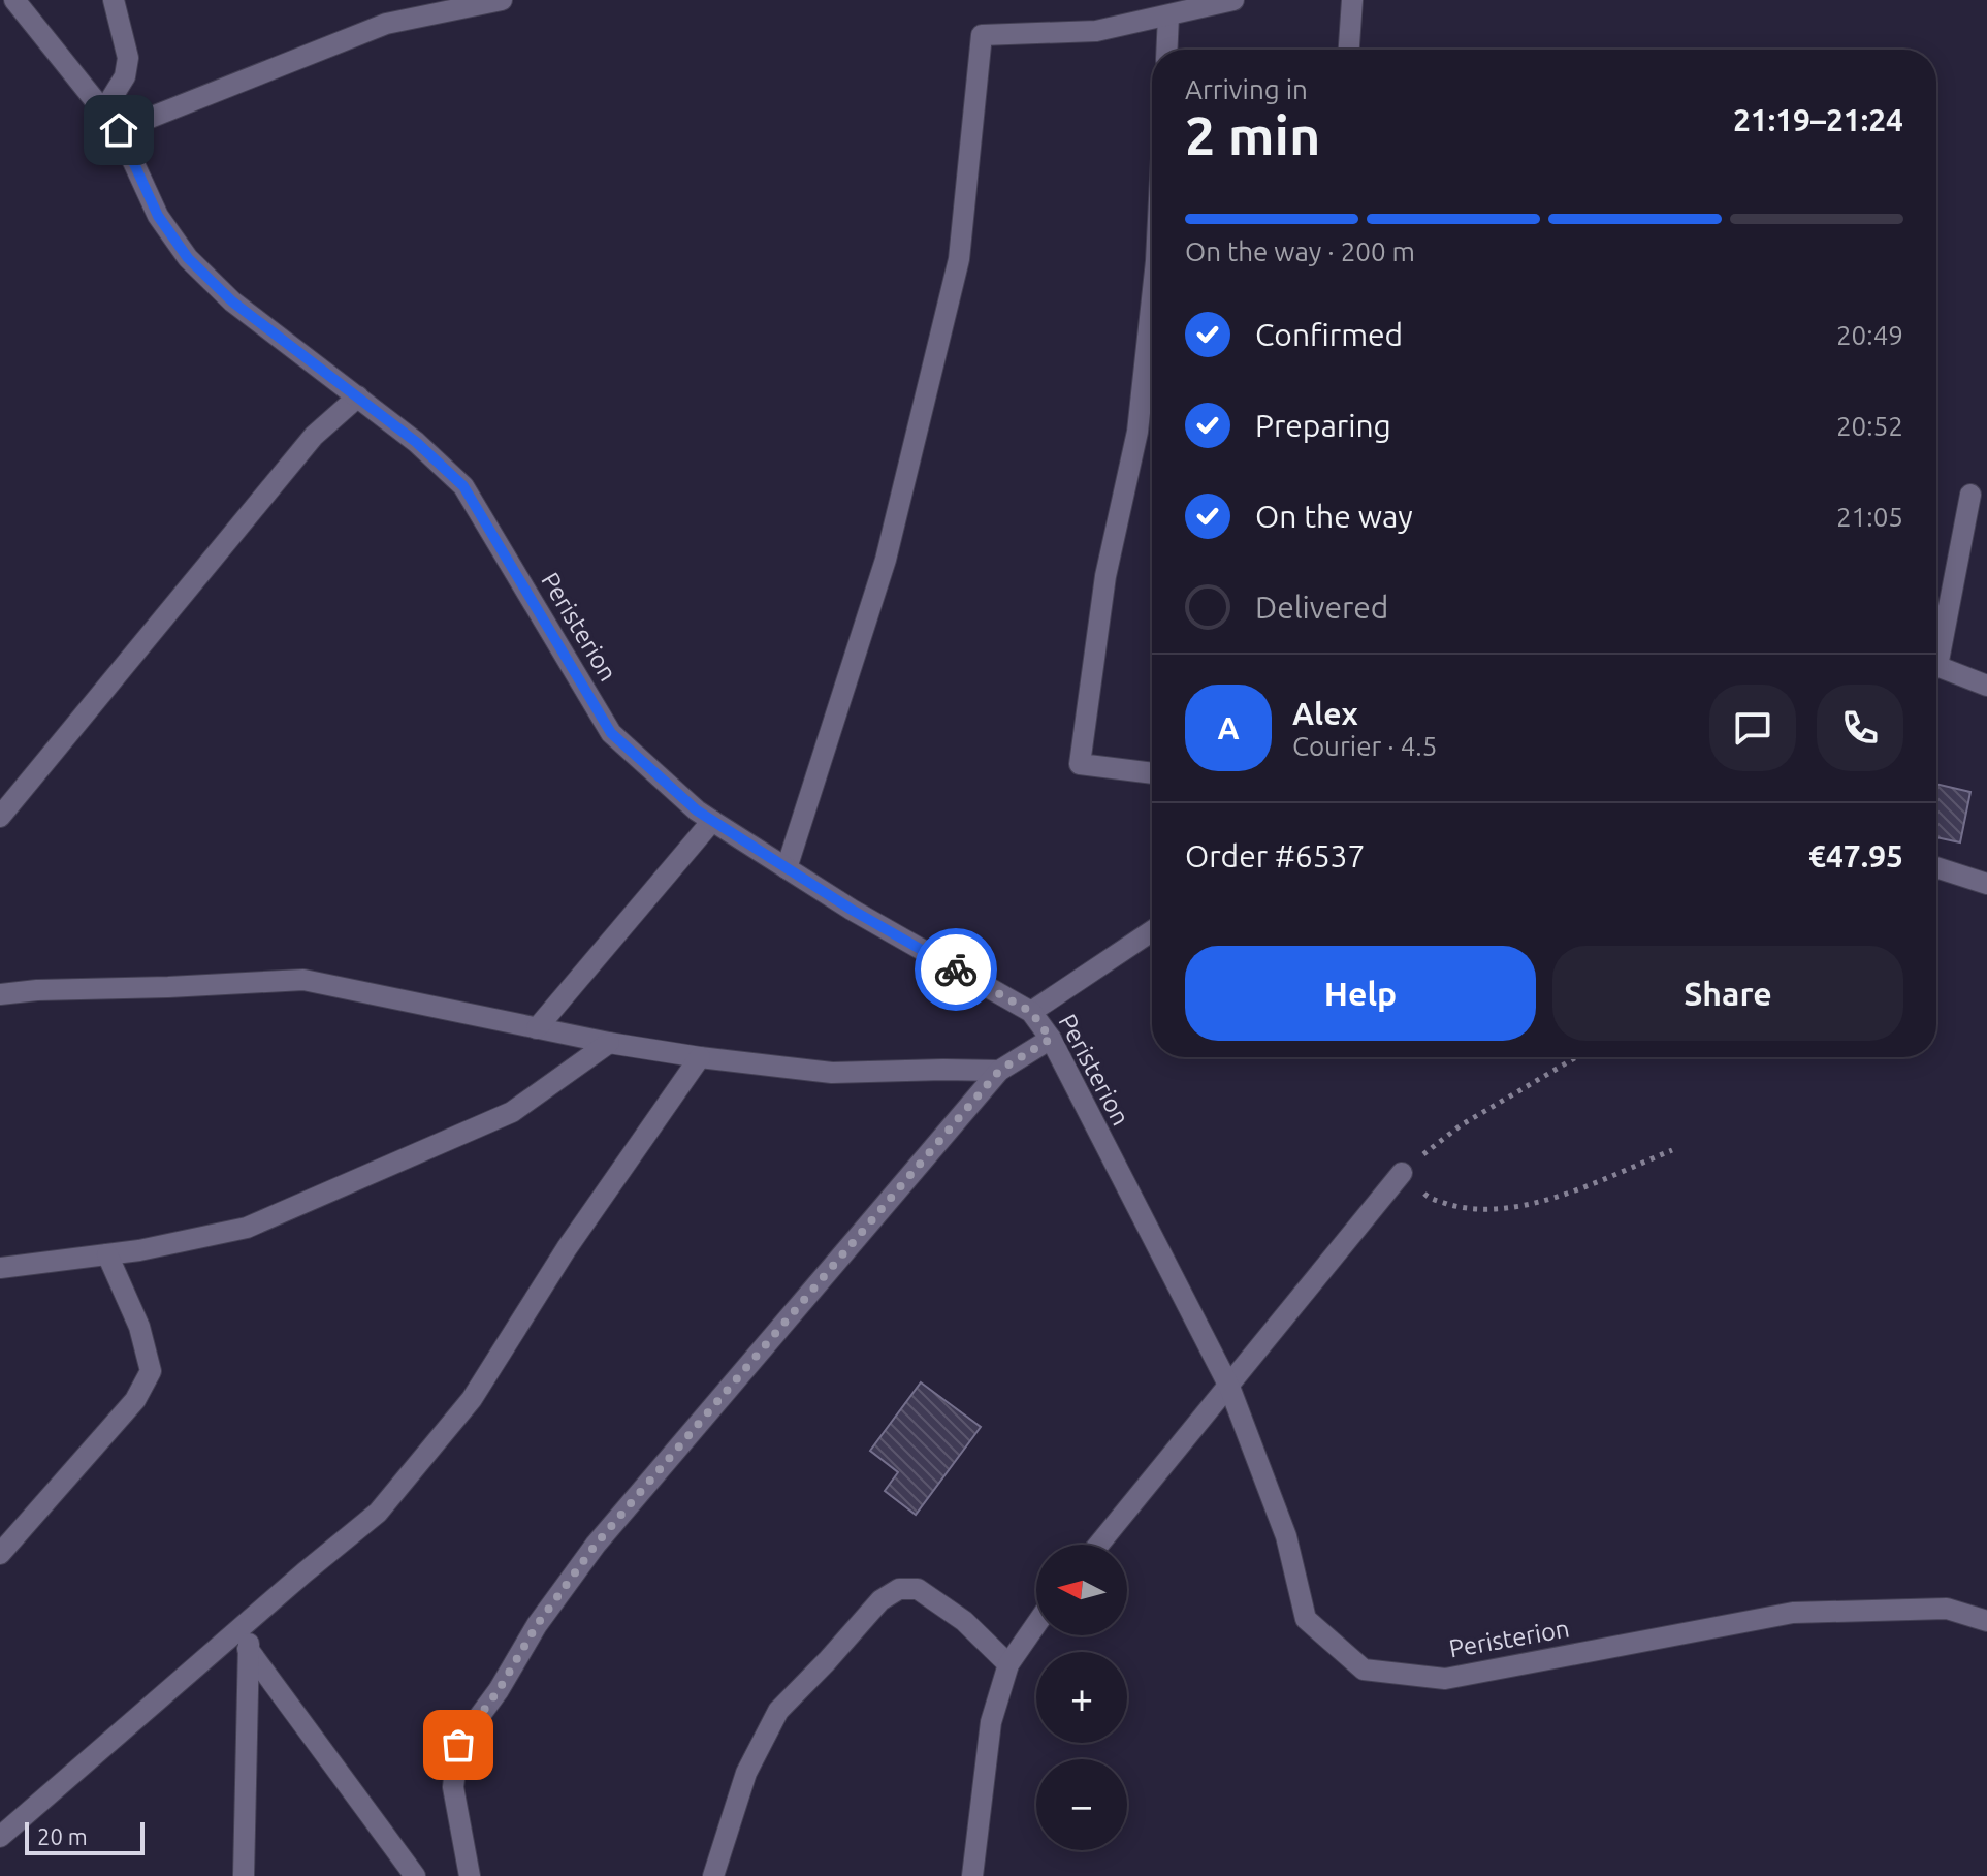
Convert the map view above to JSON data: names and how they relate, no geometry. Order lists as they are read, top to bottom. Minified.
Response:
{"streets":{"street":["Peristerion"]},"scale_bar":"20 m","north":"left","page":{"heading":["2 min","Arriving in","21:19–21:24"],"panel":["Alex","Courier · 4.5","Order #6537","€47.95"],"bar":"On the way · 200 m","list":[["Confirmed","20:49"],["Preparing","20:52"],["On the way","21:05"],"Delivered"],"round":"A","buttons":["Help","Share"],"map_buttons":["+","−"],"scale":"20 m"}}
